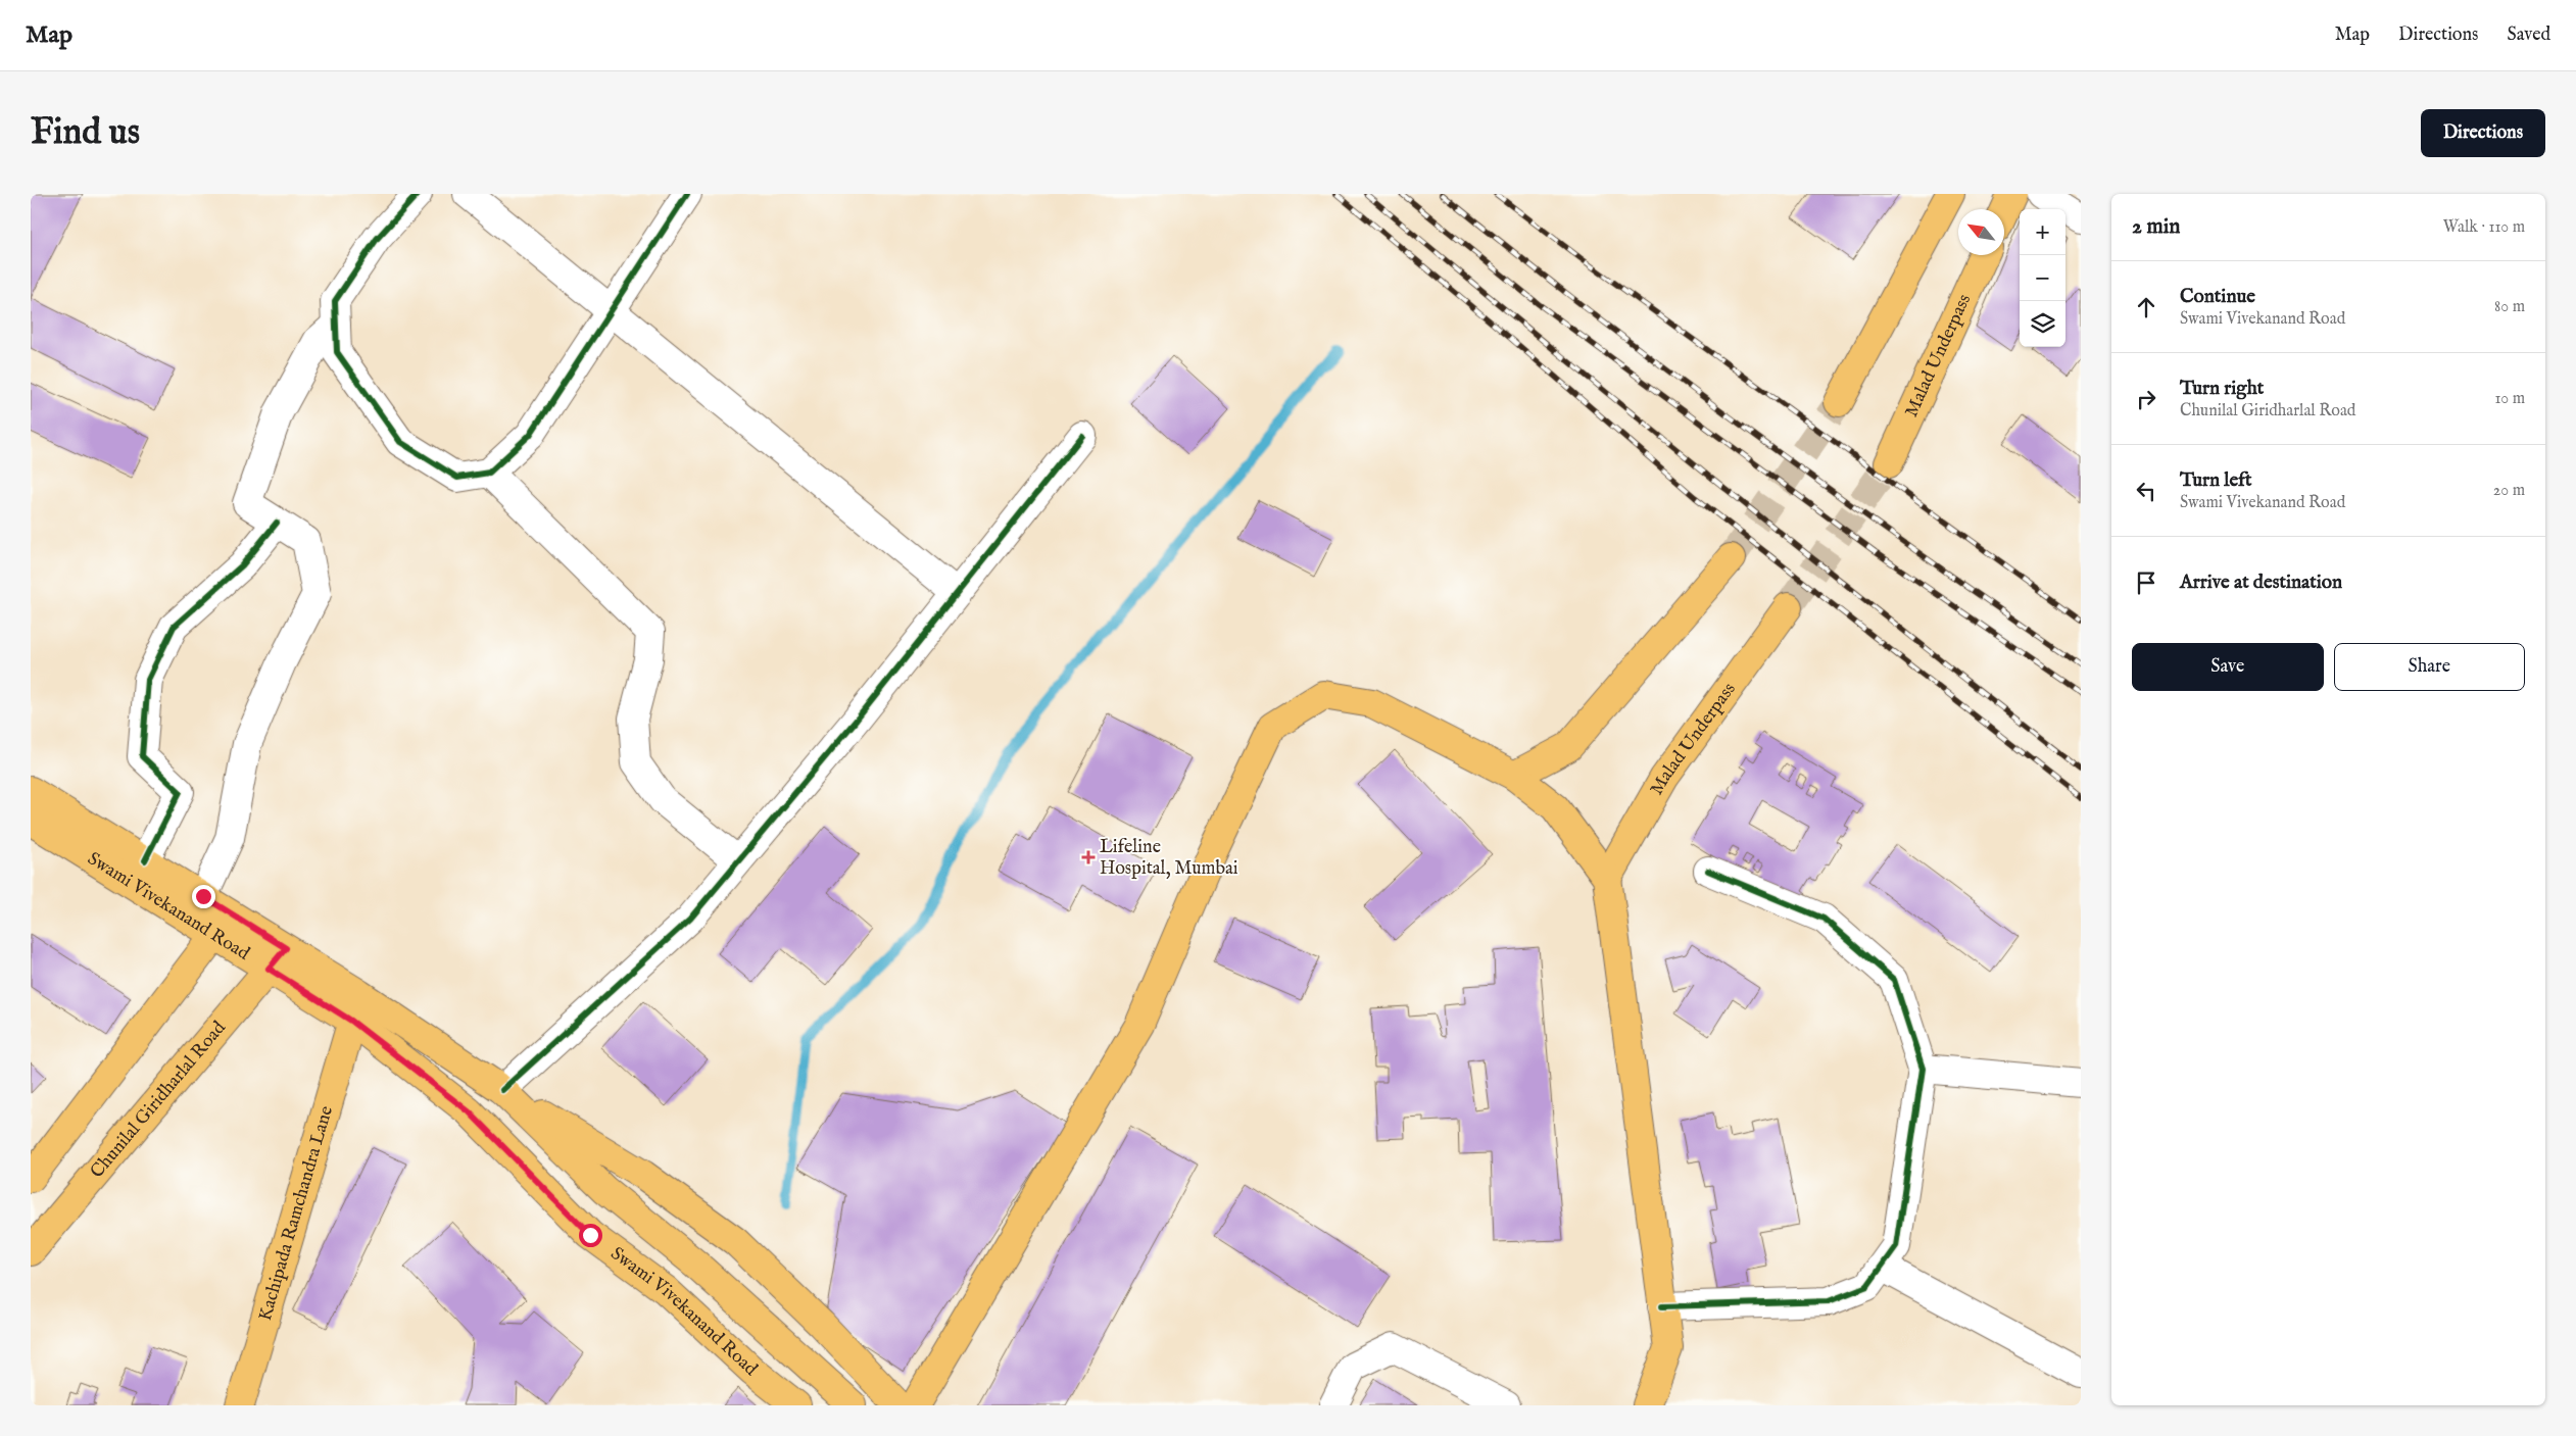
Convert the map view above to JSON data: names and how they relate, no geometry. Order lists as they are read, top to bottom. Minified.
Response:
{"streets":{"main road":["Malad Underpass","Swami Vivekanand Road","Chunilal Giridharlal Road","Kachipada Ramchandra Lane"]},"crossings":[["Swami Vivekanand Road","Chunilal Giridharlal Road"],["Swami Vivekanand Road","Kachipada Ramchandra Lane"]],"places":{"health":["Lifeline Hospital, Mumbai"]},"north":"top left","page":{"header":"Map","nav":["Map","Directions","Saved"],"buttons":["Directions",["Save","Share"]],"title":"Find us","heading":["2 min","Walk · 110 m"],"map_buttons":["+","−"],"list":[["Continue","Swami Vivekanand Road","80 m"],["Turn right","Chunilal Giridharlal Road","10 m"],["Turn left","Swami Vivekanand Road","20 m"],"Arrive at destination"]}}
